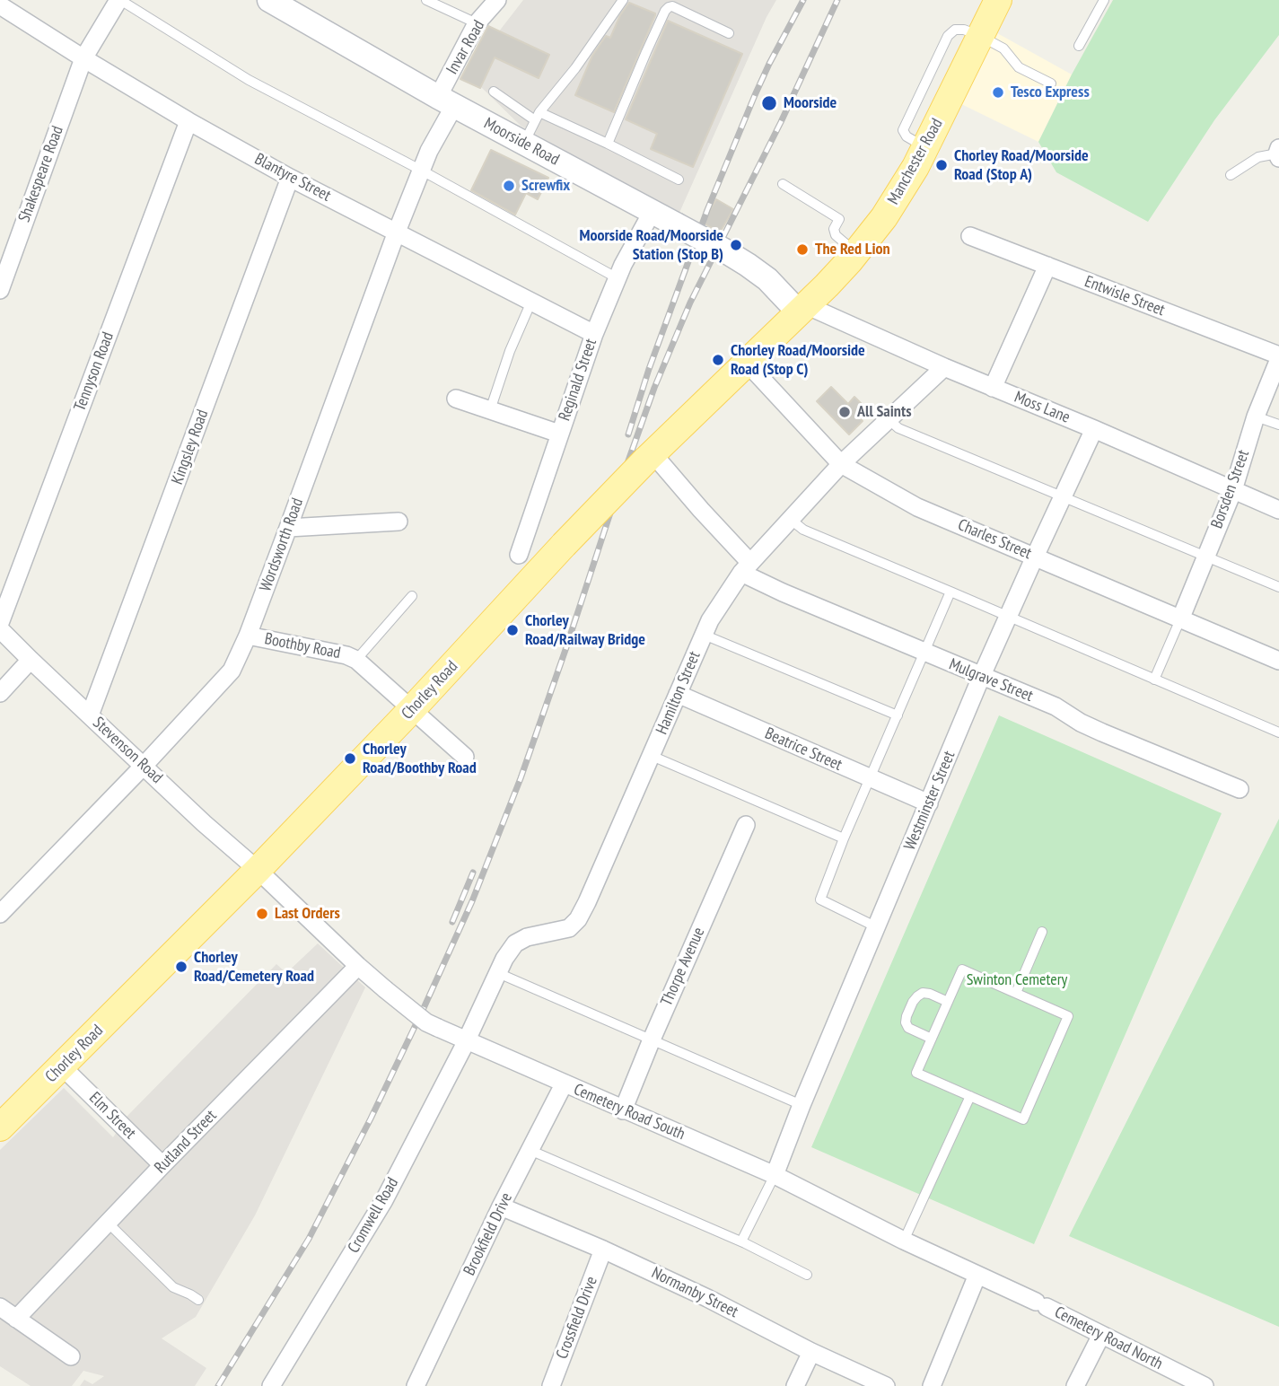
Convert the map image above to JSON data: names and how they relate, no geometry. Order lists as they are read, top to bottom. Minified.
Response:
{"streets":{"main road":["Manchester Road","Chorley Road"],"street":["Invar Road","Moorside Road","Shakespeare Road","Blantyre Street","Entwisle Street","Tennyson Road","Reginald Street","Moss Lane","Kingsley Road","Borsden Street","Charles Street","Wordsworth Road","Boothby Road","Mulgrave Street","Hamilton Street","Beatrice Street","Stevenson Road","Westminster Street","Thorpe Avenue","Cemetery Road South","Elm Street","Rutland Street","Cromwell Road","Brookfield Drive","Normanby Street","Crossfield Drive","Cemetery Road North"]},"crossings":[["Invar Road","Moorside Road"],["Invar Road","Wordsworth Road"],["Moorside Road","Manchester Road"],["Moorside Road","Reginald Street"],["Moorside Road","Moss Lane"],["Moorside Road","Wordsworth Road"],["Moorside Road","Chorley Road"],["Manchester Road","Moss Lane"],["Manchester Road","Chorley Road"],["Shakespeare Road","Blantyre Street"],["Blantyre Street","Tennyson Road"],["Blantyre Street","Reginald Street"],["Blantyre Street","Kingsley Road"],["Blantyre Street","Wordsworth Road"],["Entwisle Street","Borsden Street"],["Moss Lane","Borsden Street"],["Moss Lane","Chorley Road"],["Moss Lane","Hamilton Street"],["Moss Lane","Westminster Street"],["Kingsley Road","Stevenson Road"],["Borsden Street","Charles Street"],["Charles Street","Chorley Road"],["Charles Street","Hamilton Street"],["Charles Street","Westminster Street"],["Wordsworth Road","Boothby Road"],["Wordsworth Road","Stevenson Road"],["Boothby Road","Chorley Road"],["Mulgrave Street","Chorley Road"],["Mulgrave Street","Hamilton Street"],["Mulgrave Street","Westminster Street"],["Chorley Road","Stevenson Road"],["Chorley Road","Cemetery Road South"],["Chorley Road","Elm Street"],["Hamilton Street","Beatrice Street"],["Hamilton Street","Cemetery Road South"],["Hamilton Street","Cromwell Road"],["Beatrice Street","Westminster Street"],["Stevenson Road","Cemetery Road South"],["Westminster Street","Cemetery Road South"],["Thorpe Avenue","Cemetery Road South"],["Cemetery Road South","Rutland Street"],["Cemetery Road South","Cromwell Road"],["Cemetery Road South","Brookfield Drive"],["Cemetery Road South","Cemetery Road North"],["Elm Street","Rutland Street"],["Brookfield Drive","Normanby Street"],["Normanby Street","Crossfield Drive"]],"parks":["Swinton Cemetery"],"places":["Tesco Express","Moorside","Chorley Road/Moorside Road (Stop A)","Screwfix","Moorside Road/Moorside Station (Stop B)","The Red Lion","Chorley Road/Moorside Road (Stop C)","All Saints","Chorley Road/Railway Bridge","Chorley Road/Boothby Road","Last Orders","Chorley Road/Cemetery Road"]}
